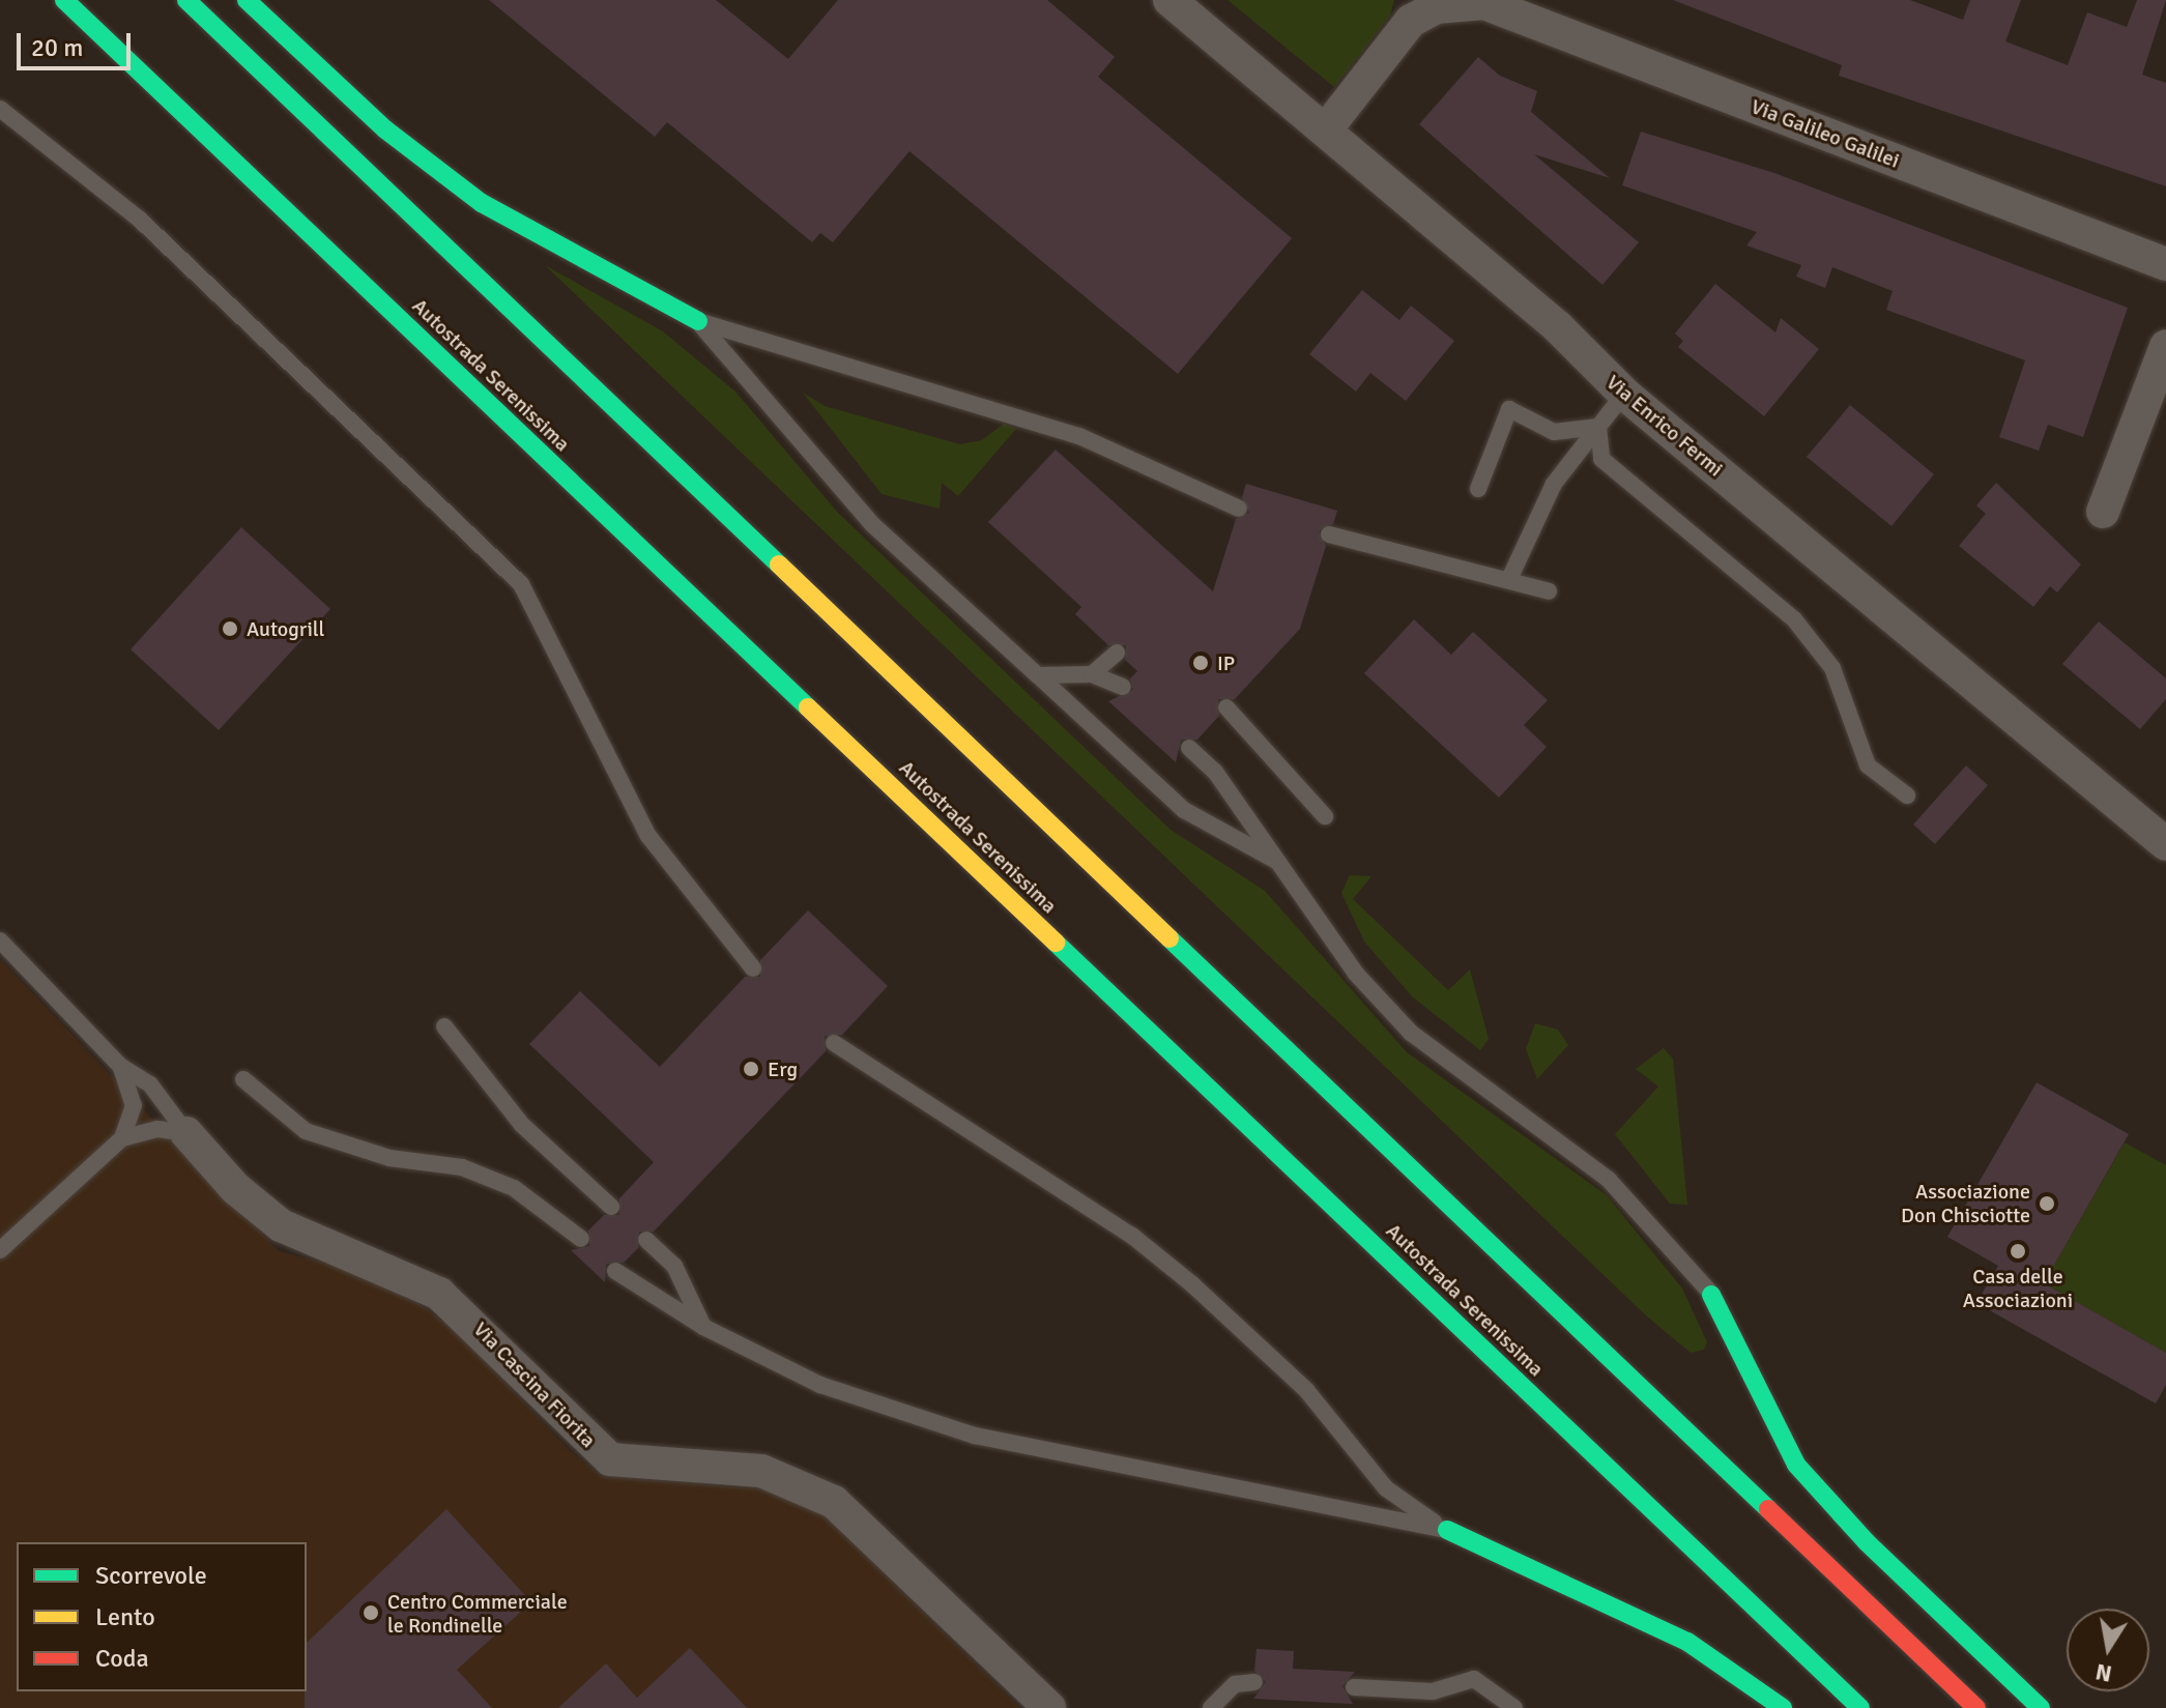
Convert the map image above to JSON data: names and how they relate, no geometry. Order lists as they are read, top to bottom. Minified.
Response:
{"streets":{"highway":["Autostrada Serenissima"],"street":["Via Galileo Galilei","Via Enrico Fermi","Via Cascina Fiorita"]},"crossings":[["Via Galileo Galilei","Via Enrico Fermi"]],"places":["Autogrill","IP","Erg","Associazione Don Chisciotte","Casa delle Associazioni","Centro Commerciale le Rondinelle"],"legend":["Scorrevole","Lento","Coda"],"scale_bar":"20 m","north":"bottom"}
